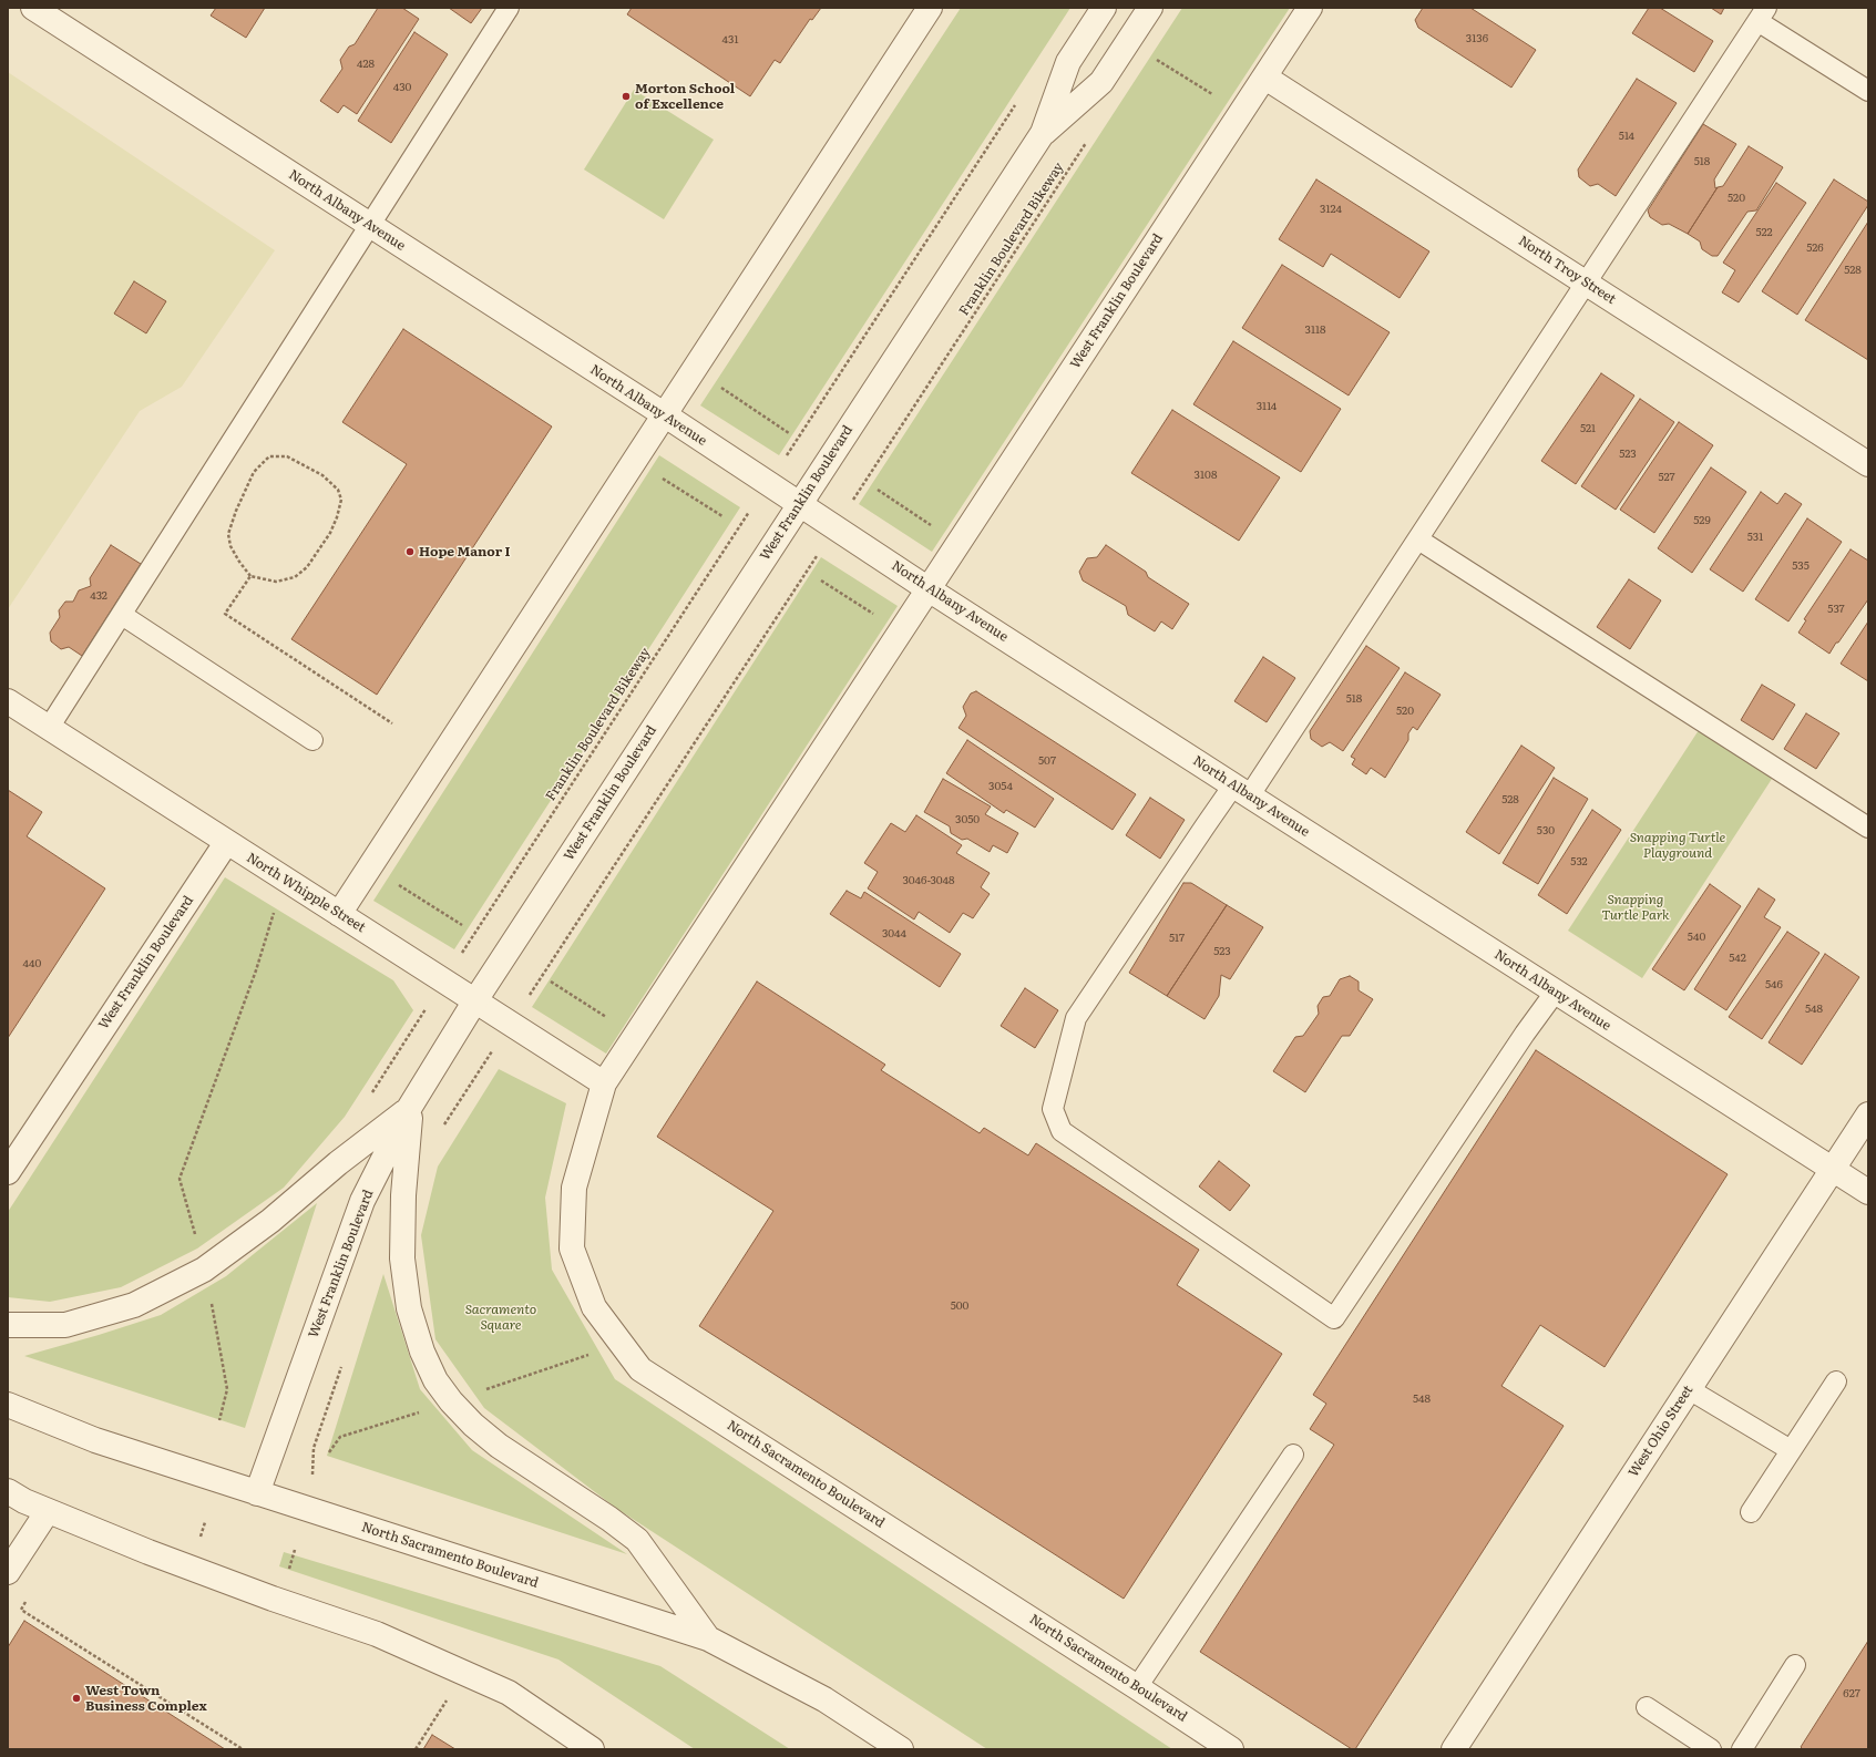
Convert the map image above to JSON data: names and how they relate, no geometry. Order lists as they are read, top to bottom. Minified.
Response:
{"streets":{"street":["North Albany Avenue","North Troy Street","West Franklin Boulevard","North Whipple Street","West Ohio Street","North Sacramento Boulevard"],"path":["Franklin Boulevard Bikeway"]},"crossings":[["North Albany Avenue","West Franklin Boulevard"],["North Albany Avenue","West Ohio Street"],["North Troy Street","West Franklin Boulevard"],["West Franklin Boulevard","North Whipple Street"],["West Franklin Boulevard","North Sacramento Boulevard"],["North Whipple Street","North Sacramento Boulevard"]],"parks":["Snapping Turtle Playground","Snapping Turtle Park","Sacramento Square"],"places":["Morton School of Excellence","Hope Manor I","West Town Business Complex"],"house_numbers":["3136","431","428","430","514","518","520","3124","522","526","528","3118","3114","521","523","3108","527","529","531","535","432","537","518","520","507","3054","528","3050","530","532","3046-3048","3044","540","517","523","542","440","546","548","500","548","627"]}
